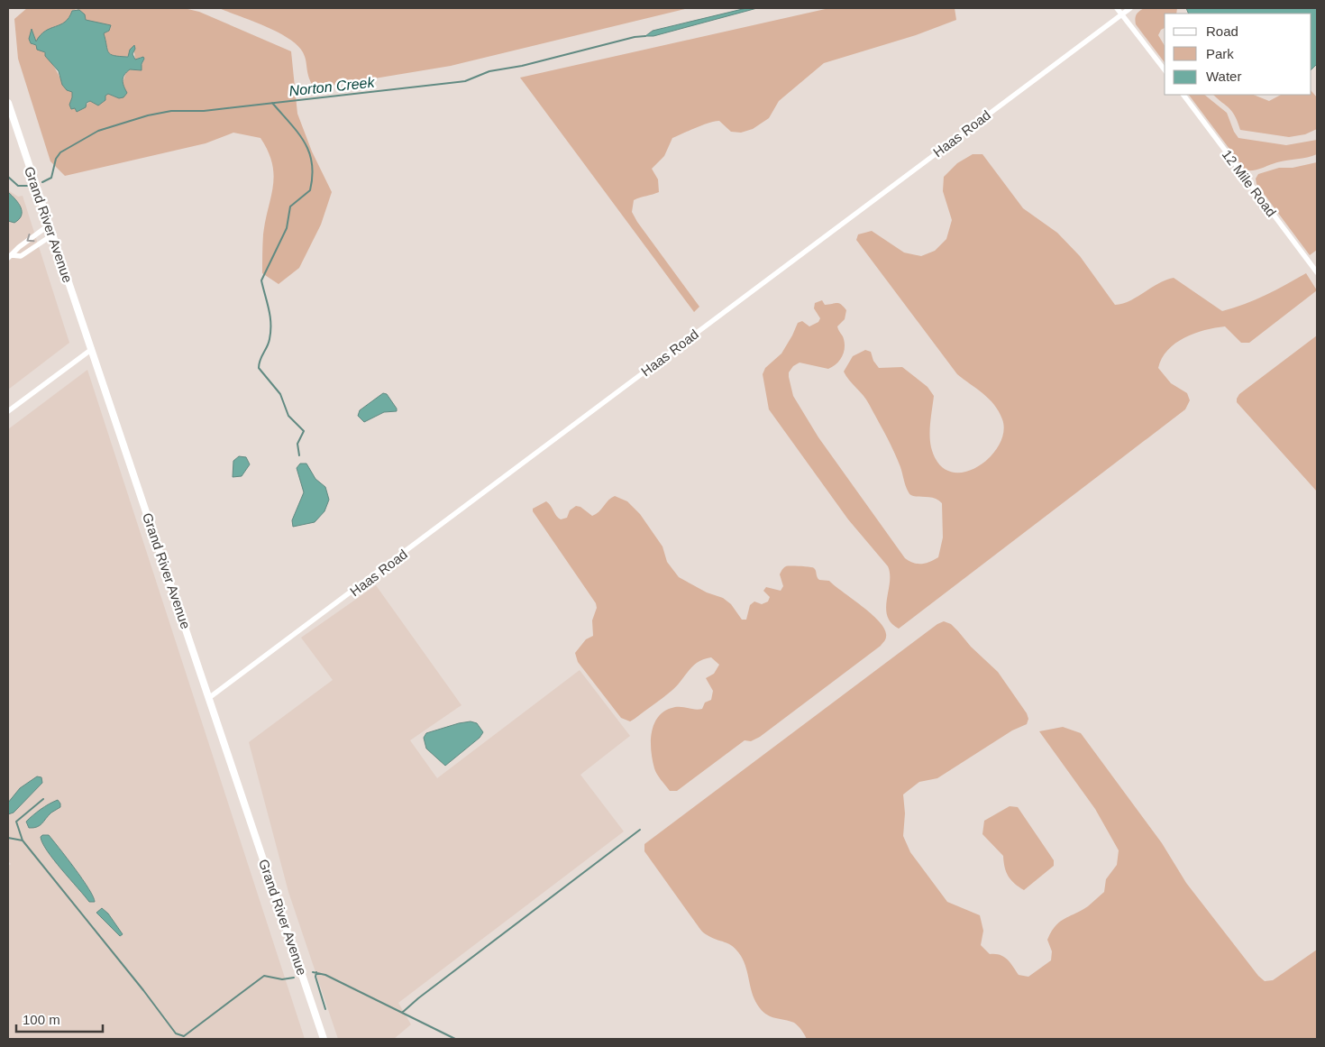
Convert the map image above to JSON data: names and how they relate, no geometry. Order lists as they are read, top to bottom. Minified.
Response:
{"streets":{"main road":["Grand River Avenue"],"street":["Haas Road","12 Mile Road"]},"crossings":[["Haas Road","Grand River Avenue"]],"water":["Norton Creek"],"legend":["Road","Park","Water"],"scale_bar":"100 m"}
